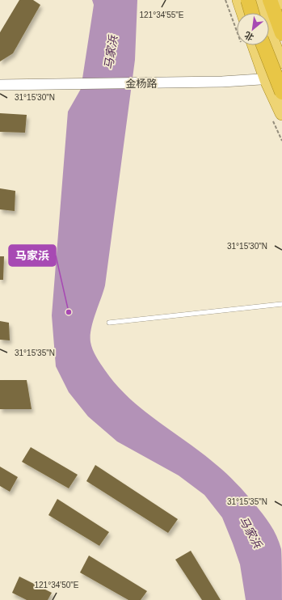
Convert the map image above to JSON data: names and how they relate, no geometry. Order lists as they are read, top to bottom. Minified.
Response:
{"streets":{"street":["金杨路"]},"water":["马家浜"],"places":["马家浜"],"north":"bottom left","coordinates":["121°34'55\"E","31°15'30\"N","31°15'35\"N","121°34'50\"E"]}
